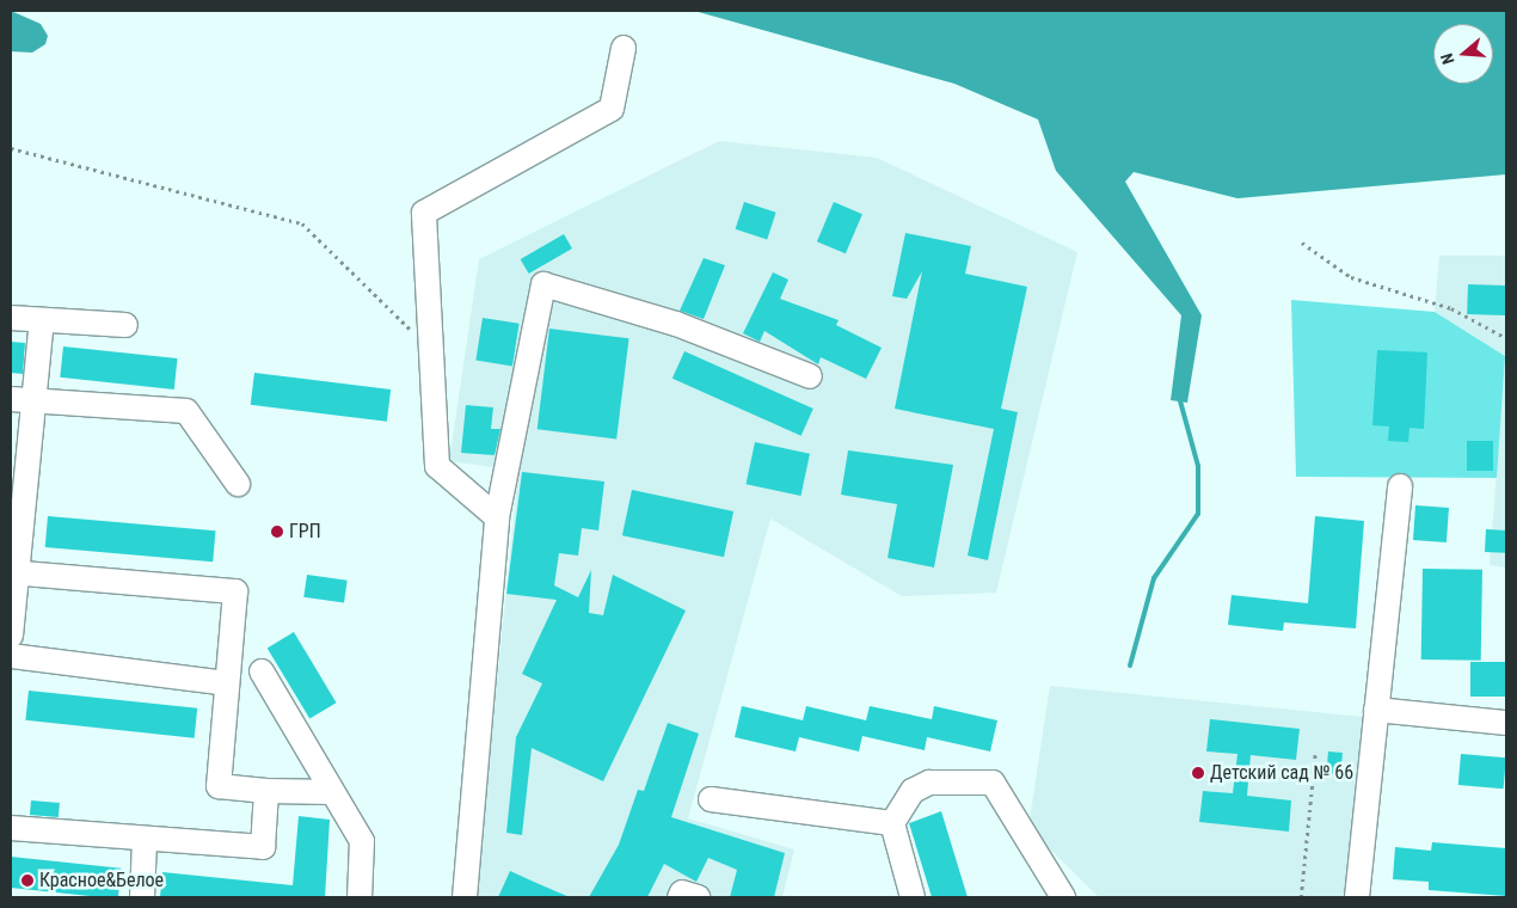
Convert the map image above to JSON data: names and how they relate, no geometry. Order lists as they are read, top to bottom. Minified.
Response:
{"places":["ГРП","Детский сад № 66","Красное&Белое"],"north":"left"}
